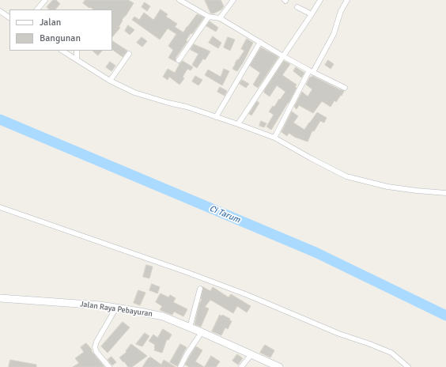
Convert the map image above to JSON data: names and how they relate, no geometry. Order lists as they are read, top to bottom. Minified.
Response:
{"streets":{"main road":["Jalan Raya Pebayuran"]},"water":["Ci Tarum"],"legend":["Jalan","Bangunan"]}
